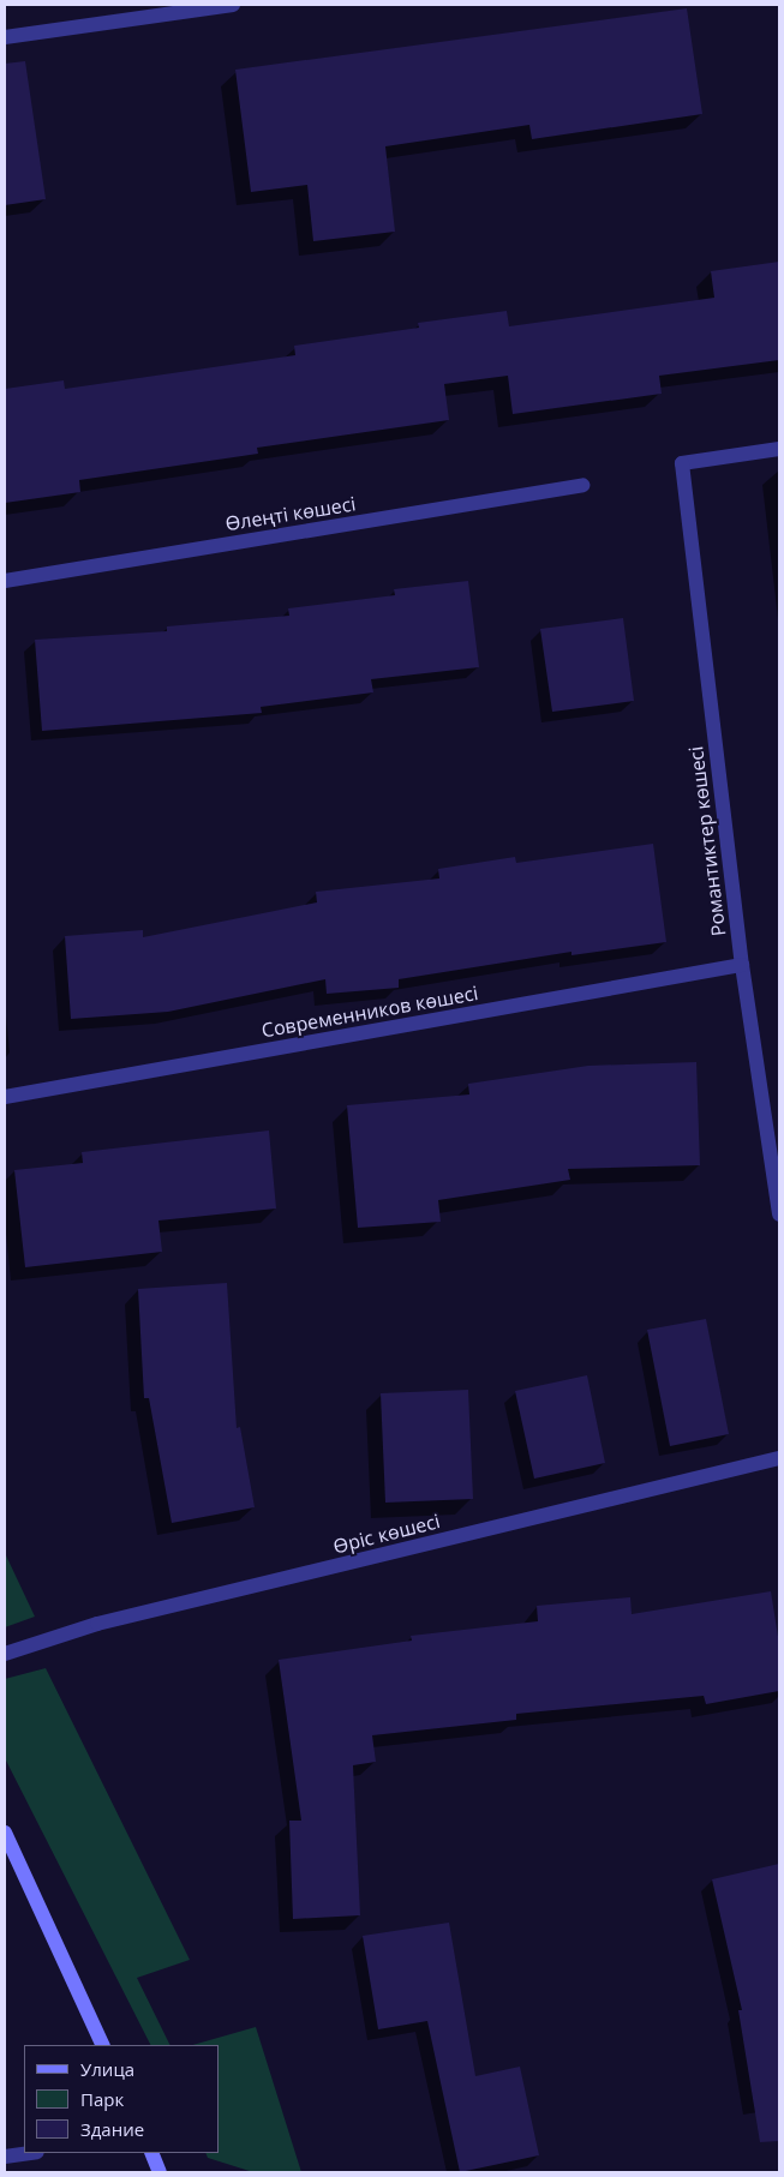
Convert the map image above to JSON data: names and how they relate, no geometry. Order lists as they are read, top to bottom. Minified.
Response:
{"streets":{"street":["Өлеңті көшесі","Романтиктер көшесі","Современников көшесі","Өріс көшесі"]},"crossings":[["Романтиктер көшесі","Современников көшесі"]],"legend":["Улица","Парк","Здание"]}
